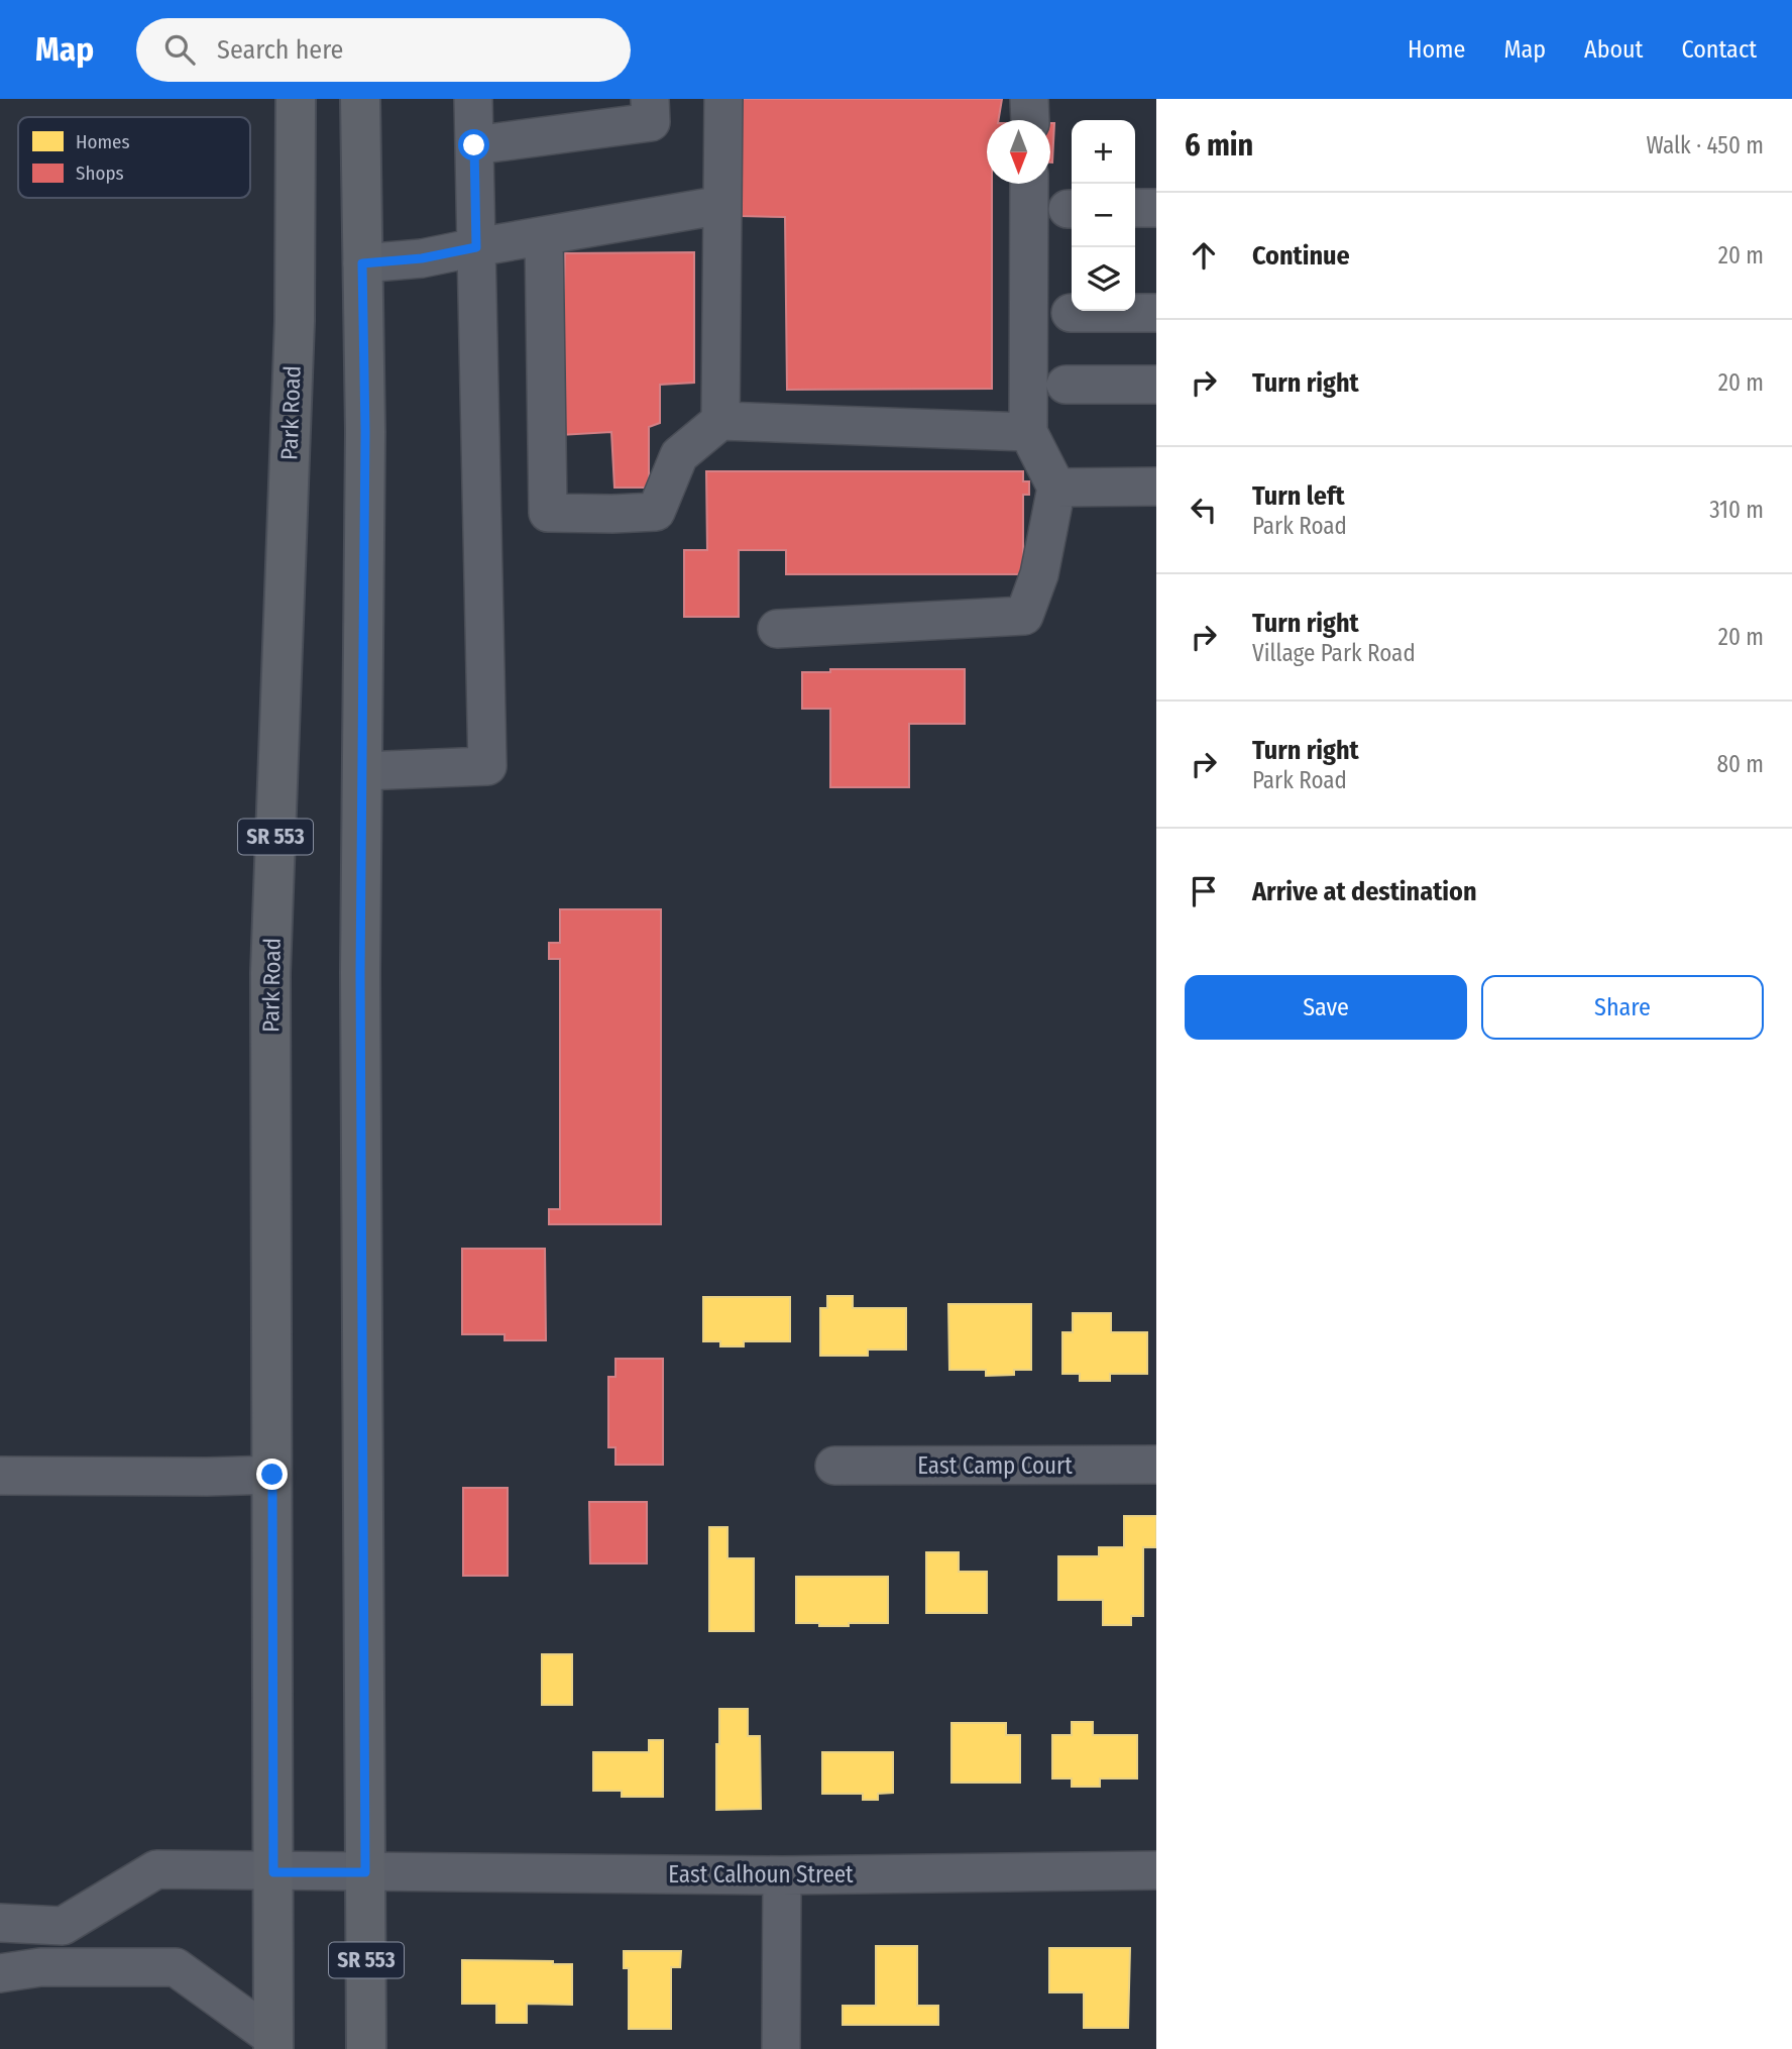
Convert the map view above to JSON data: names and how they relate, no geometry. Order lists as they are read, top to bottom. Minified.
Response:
{"streets":{"main road":["Park Road","SR 553"],"street":["East Camp Court","East Calhoun Street"]},"crossings":[["Park Road","SR 553"],["Park Road","East Calhoun Street"],["SR 553","East Calhoun Street"]],"legend":["Homes","Shops"],"north":"bottom","page":{"header":"Map","search":"Search here","nav":["Home","Map","About","Contact"],"heading":["6 min","Walk · 450 m"],"map_buttons":["+","−"],"list":[["Continue","20 m"],["Turn right","20 m"],["Turn left","Park Road","310 m"],["Turn right","Village Park Road","20 m"],["Turn right","Park Road","80 m"],"Arrive at destination"],"buttons":["Save","Share"]}}
